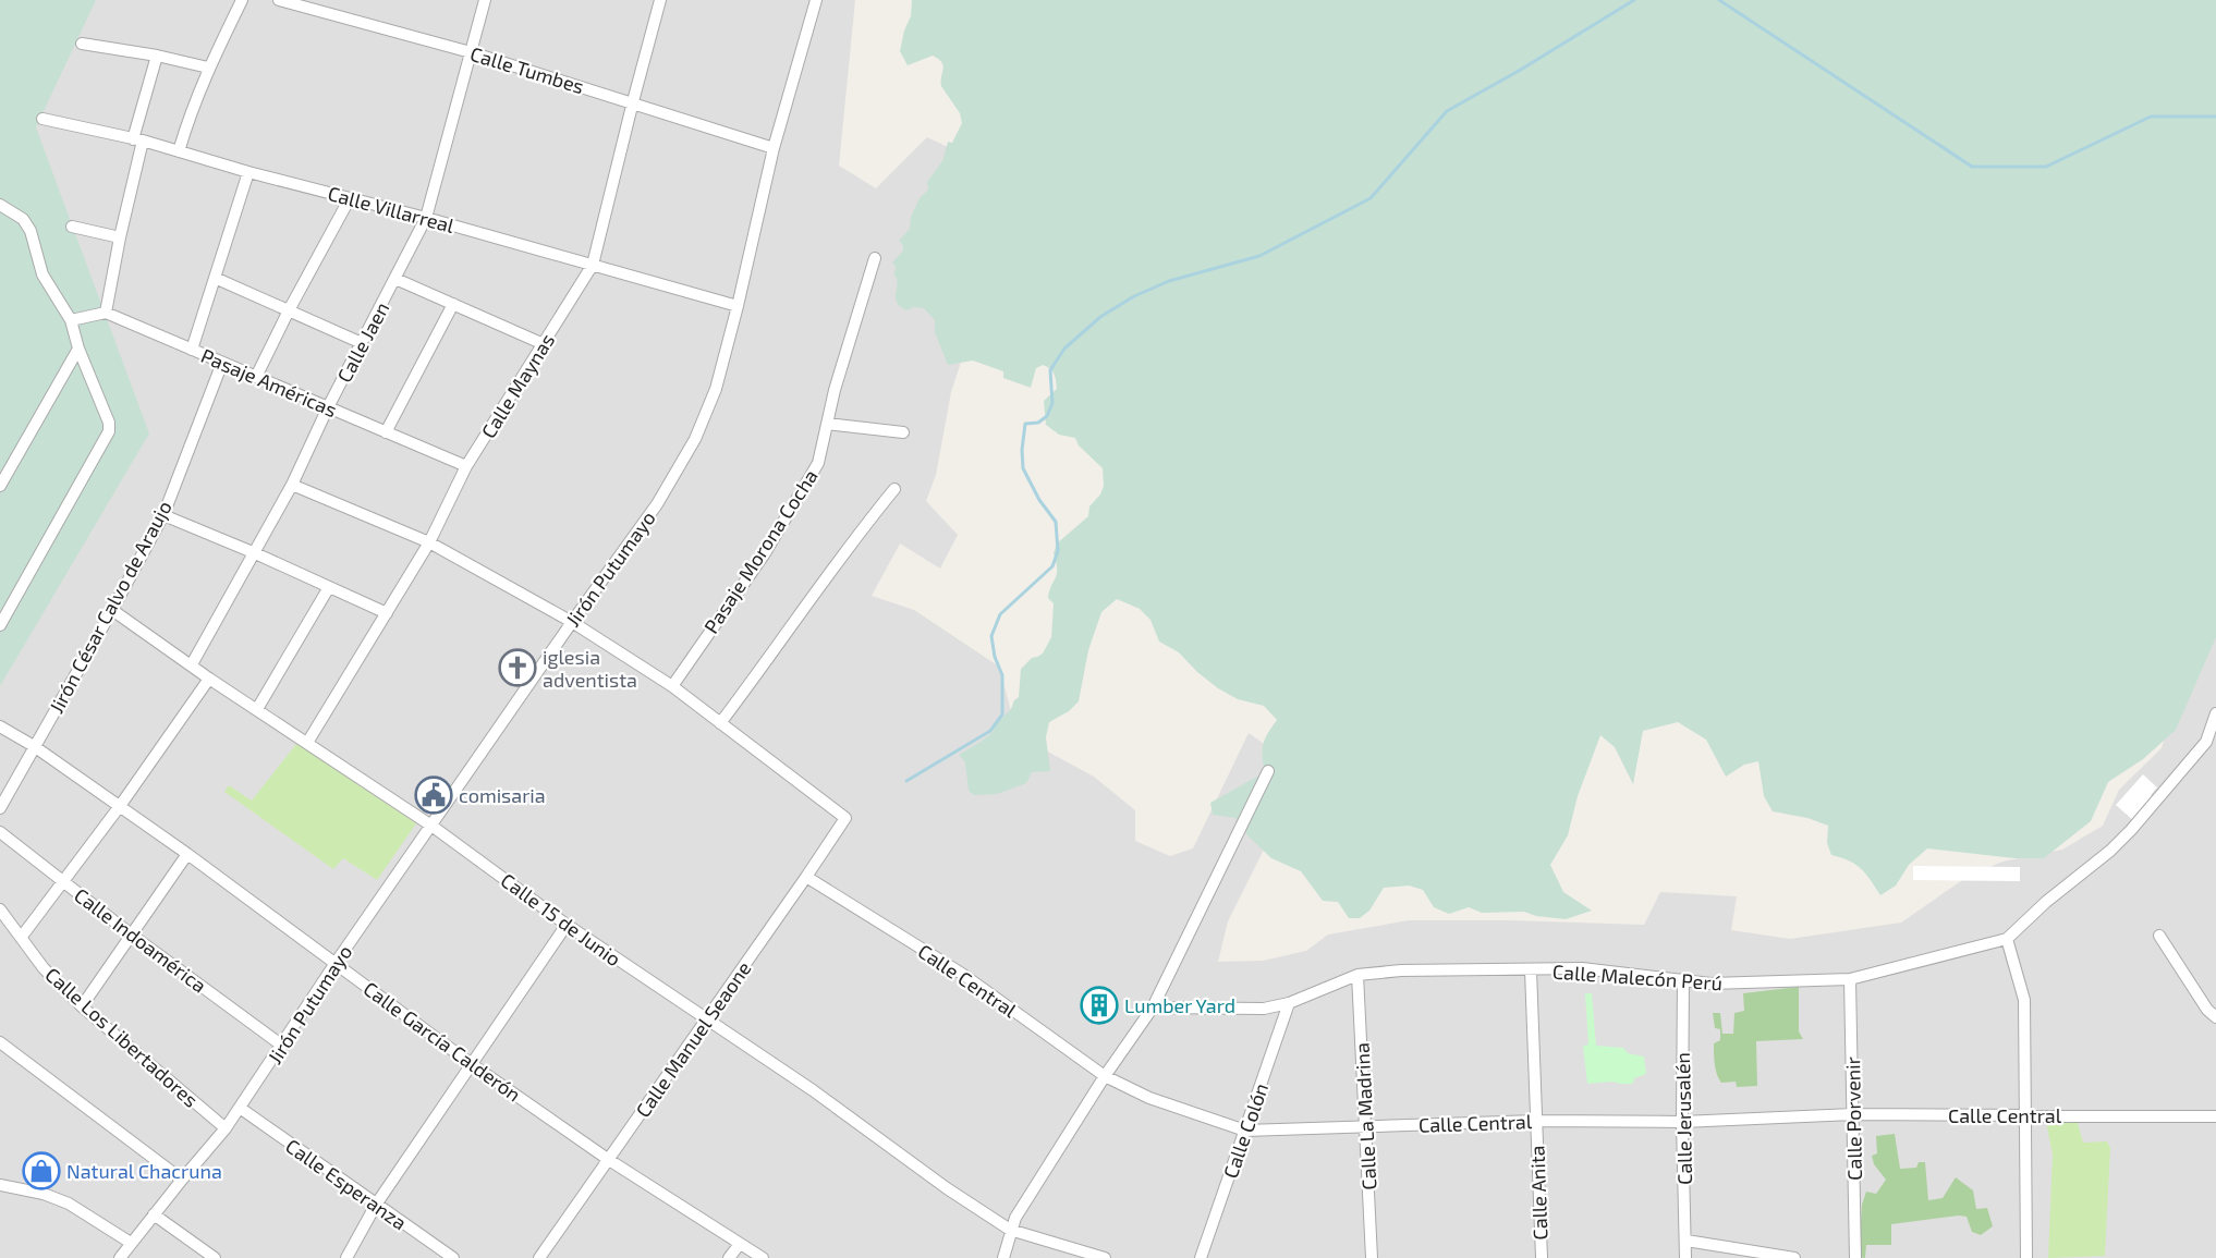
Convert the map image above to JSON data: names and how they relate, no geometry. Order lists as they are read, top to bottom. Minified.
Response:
{"streets":{"street":["Calle Tumbes","Calle Villarreal","Calle Jaen","Pasaje Américas","Calle Maynas","Pasaje Morona Cocha","Jirón Putumayo","Jirón César Calvo de Araujo","Calle 15 de Junio","Calle Indoamérica","Calle Malecón Perú","Calle Central","Calle Los Libertadores","Calle Manuel Seaone","Calle García Calderón","Calle La Madrina","Calle Jerusalén","Calle Porvenir","Calle Colón","Calle Esperanza","Calle Anita"]},"crossings":[["Calle Tumbes","Calle Jaen"],["Calle Tumbes","Calle Maynas"],["Calle Tumbes","Jirón Putumayo"],["Calle Villarreal","Calle Jaen"],["Calle Villarreal","Calle Maynas"],["Calle Villarreal","Jirón Putumayo"],["Calle Jaen","Pasaje Américas"],["Calle Jaen","Calle 15 de Junio"],["Pasaje Américas","Calle Maynas"],["Pasaje Américas","Jirón César Calvo de Araujo"],["Calle Maynas","Calle 15 de Junio"],["Jirón Putumayo","Calle 15 de Junio"],["Jirón Putumayo","Calle Indoamérica"],["Jirón Putumayo","Calle Los Libertadores"],["Jirón Putumayo","Calle García Calderón"],["Jirón Putumayo","Calle Esperanza"],["Jirón César Calvo de Araujo","Calle 15 de Junio"],["Jirón César Calvo de Araujo","Calle García Calderón"],["Calle 15 de Junio","Calle Manuel Seaone"],["Calle Malecón Perú","Calle La Madrina"],["Calle Malecón Perú","Calle Jerusalén"],["Calle Malecón Perú","Calle Porvenir"],["Calle Malecón Perú","Calle Colón"],["Calle Malecón Perú","Calle Anita"],["Calle Central","Calle Manuel Seaone"],["Calle Central","Calle La Madrina"],["Calle Central","Calle Jerusalén"],["Calle Central","Calle Porvenir"],["Calle Central","Calle Colón"],["Calle Central","Calle Anita"],["Calle Manuel Seaone","Calle García Calderón"]],"places":{"church":["iglesia adventista"],"public building":["comisaria"],"building":["Lumber Yard"],"shop":["Natural Chacruna"]}}
